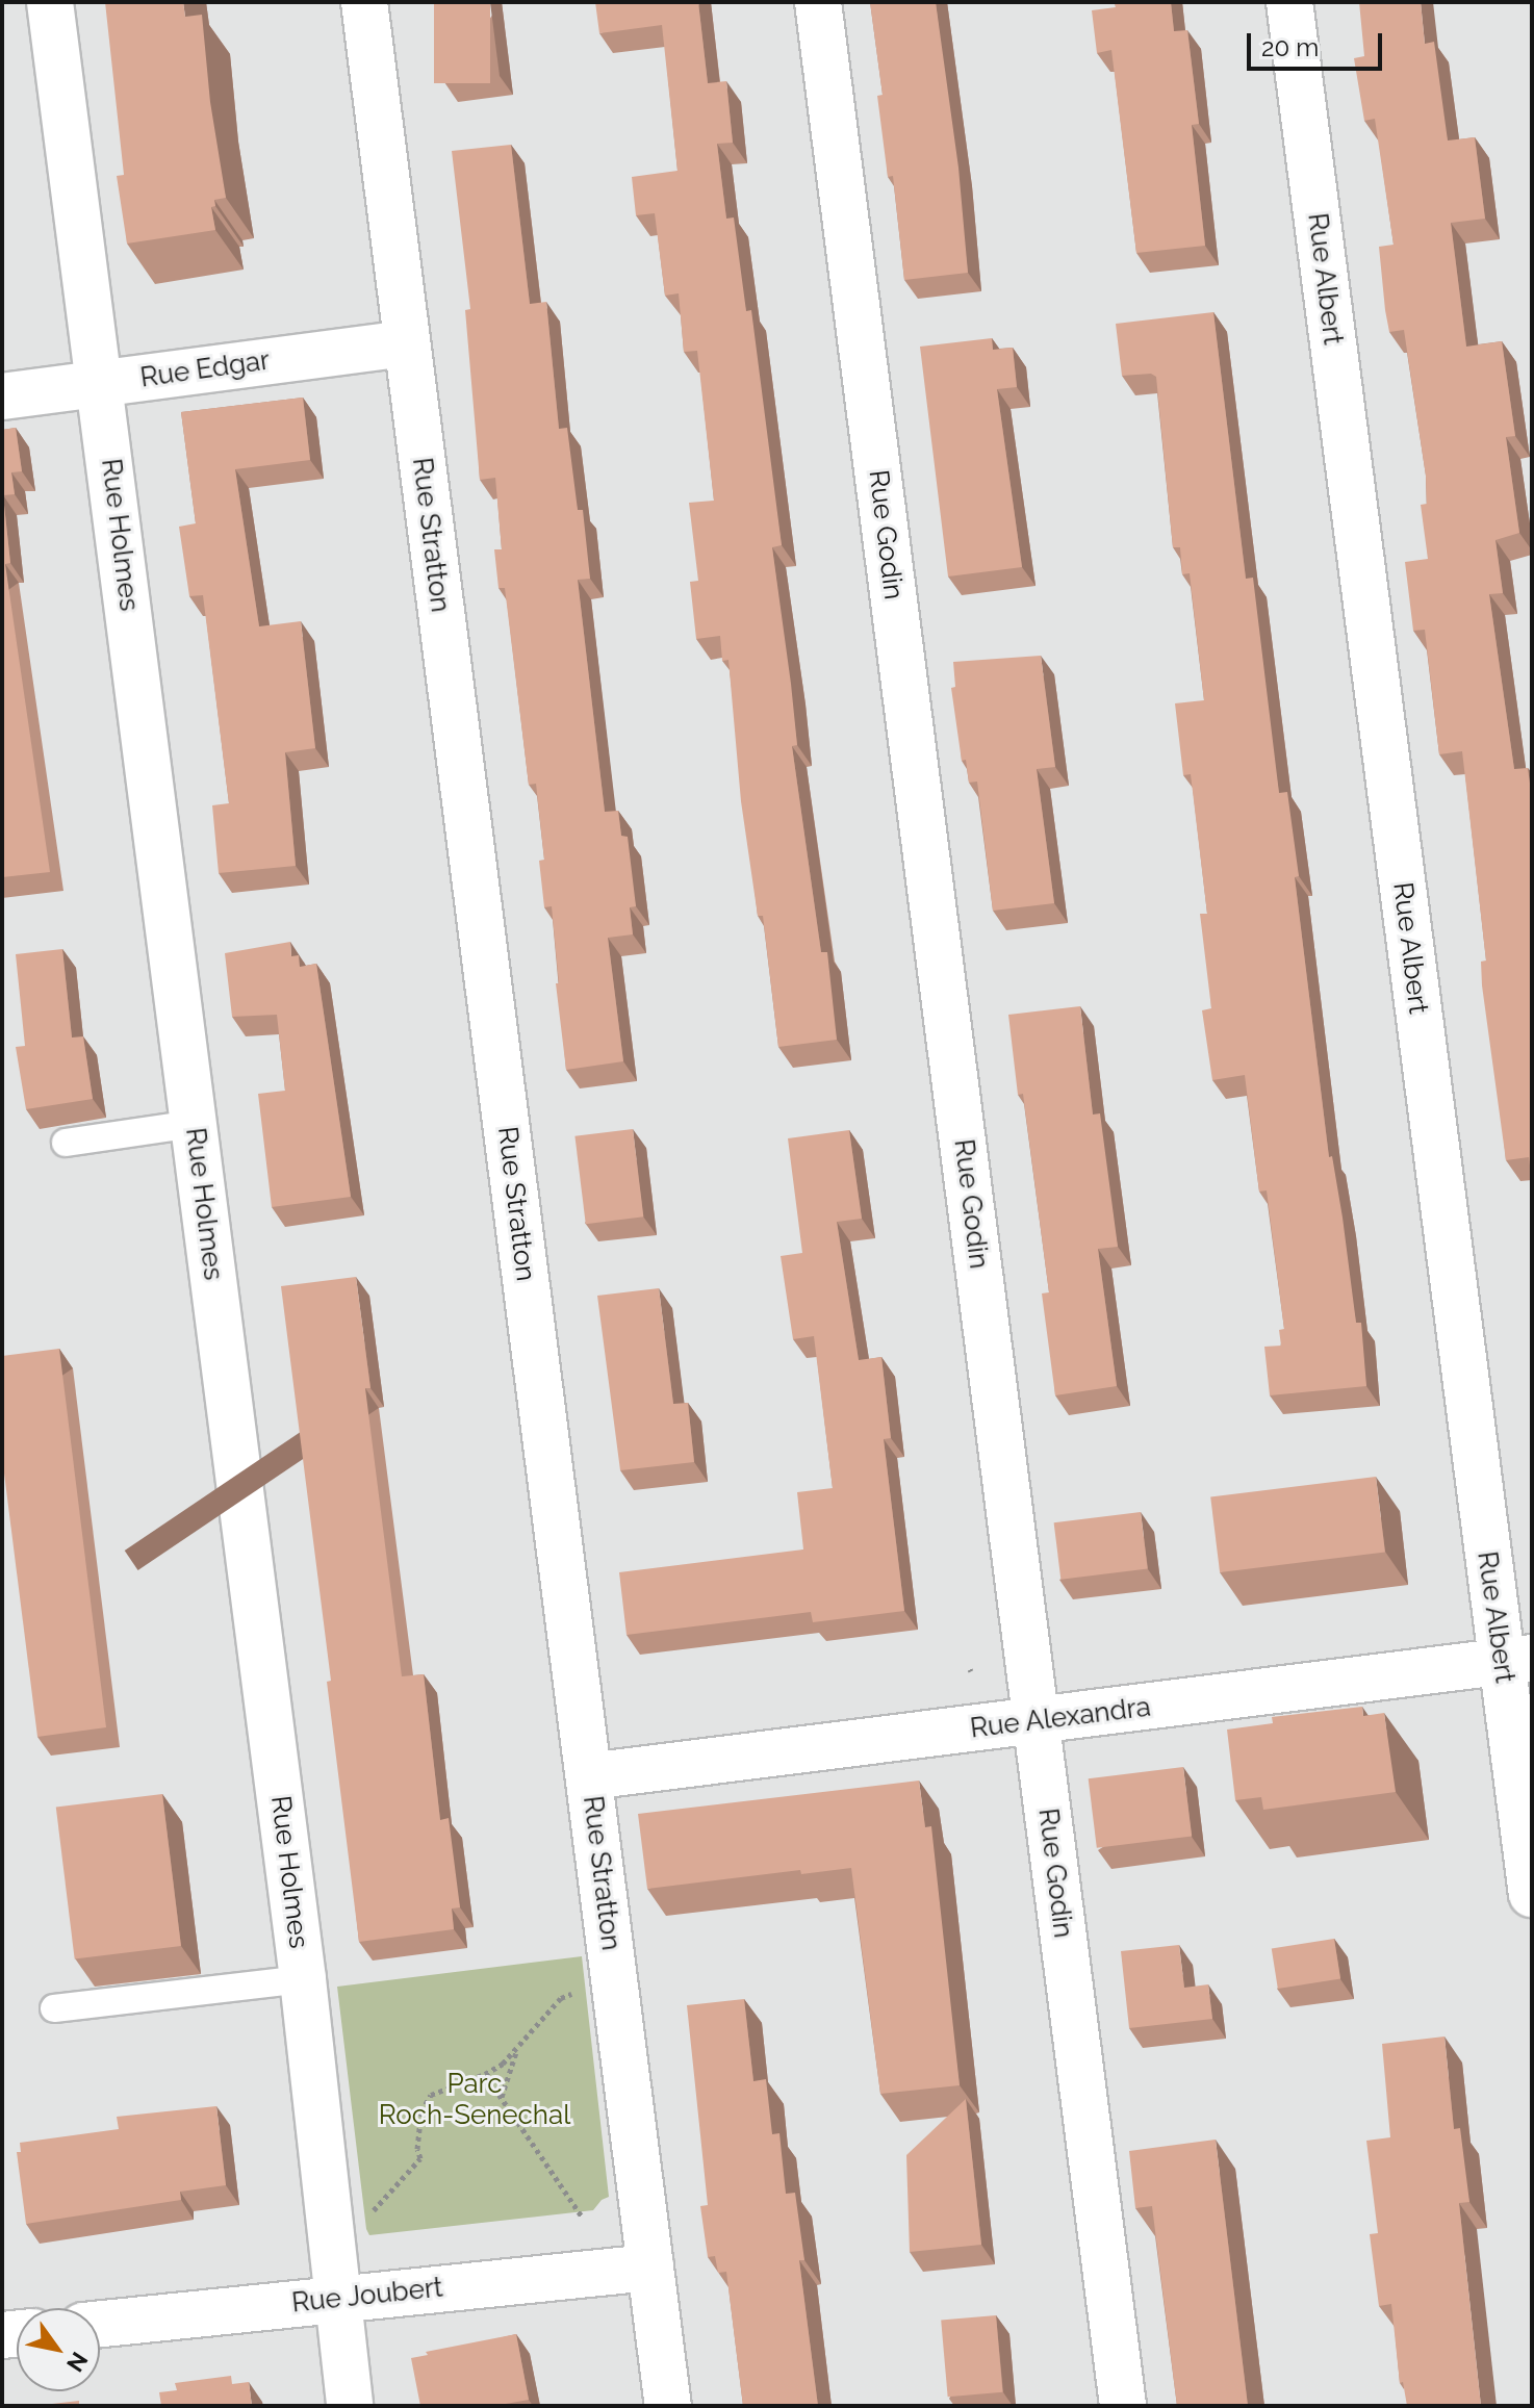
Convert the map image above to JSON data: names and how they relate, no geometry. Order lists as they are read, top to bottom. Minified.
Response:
{"streets":{"street":["Rue Albert","Rue Edgar","Rue Holmes","Rue Stratton","Rue Godin","Rue Alexandra","Rue Joubert"]},"crossings":[["Rue Albert","Rue Alexandra"],["Rue Edgar","Rue Holmes"],["Rue Edgar","Rue Stratton"],["Rue Holmes","Rue Joubert"],["Rue Stratton","Rue Alexandra"],["Rue Stratton","Rue Joubert"],["Rue Godin","Rue Alexandra"]],"parks":["Parc Roch-Senechal"],"scale_bar":"20 m","north":"bottom right"}
